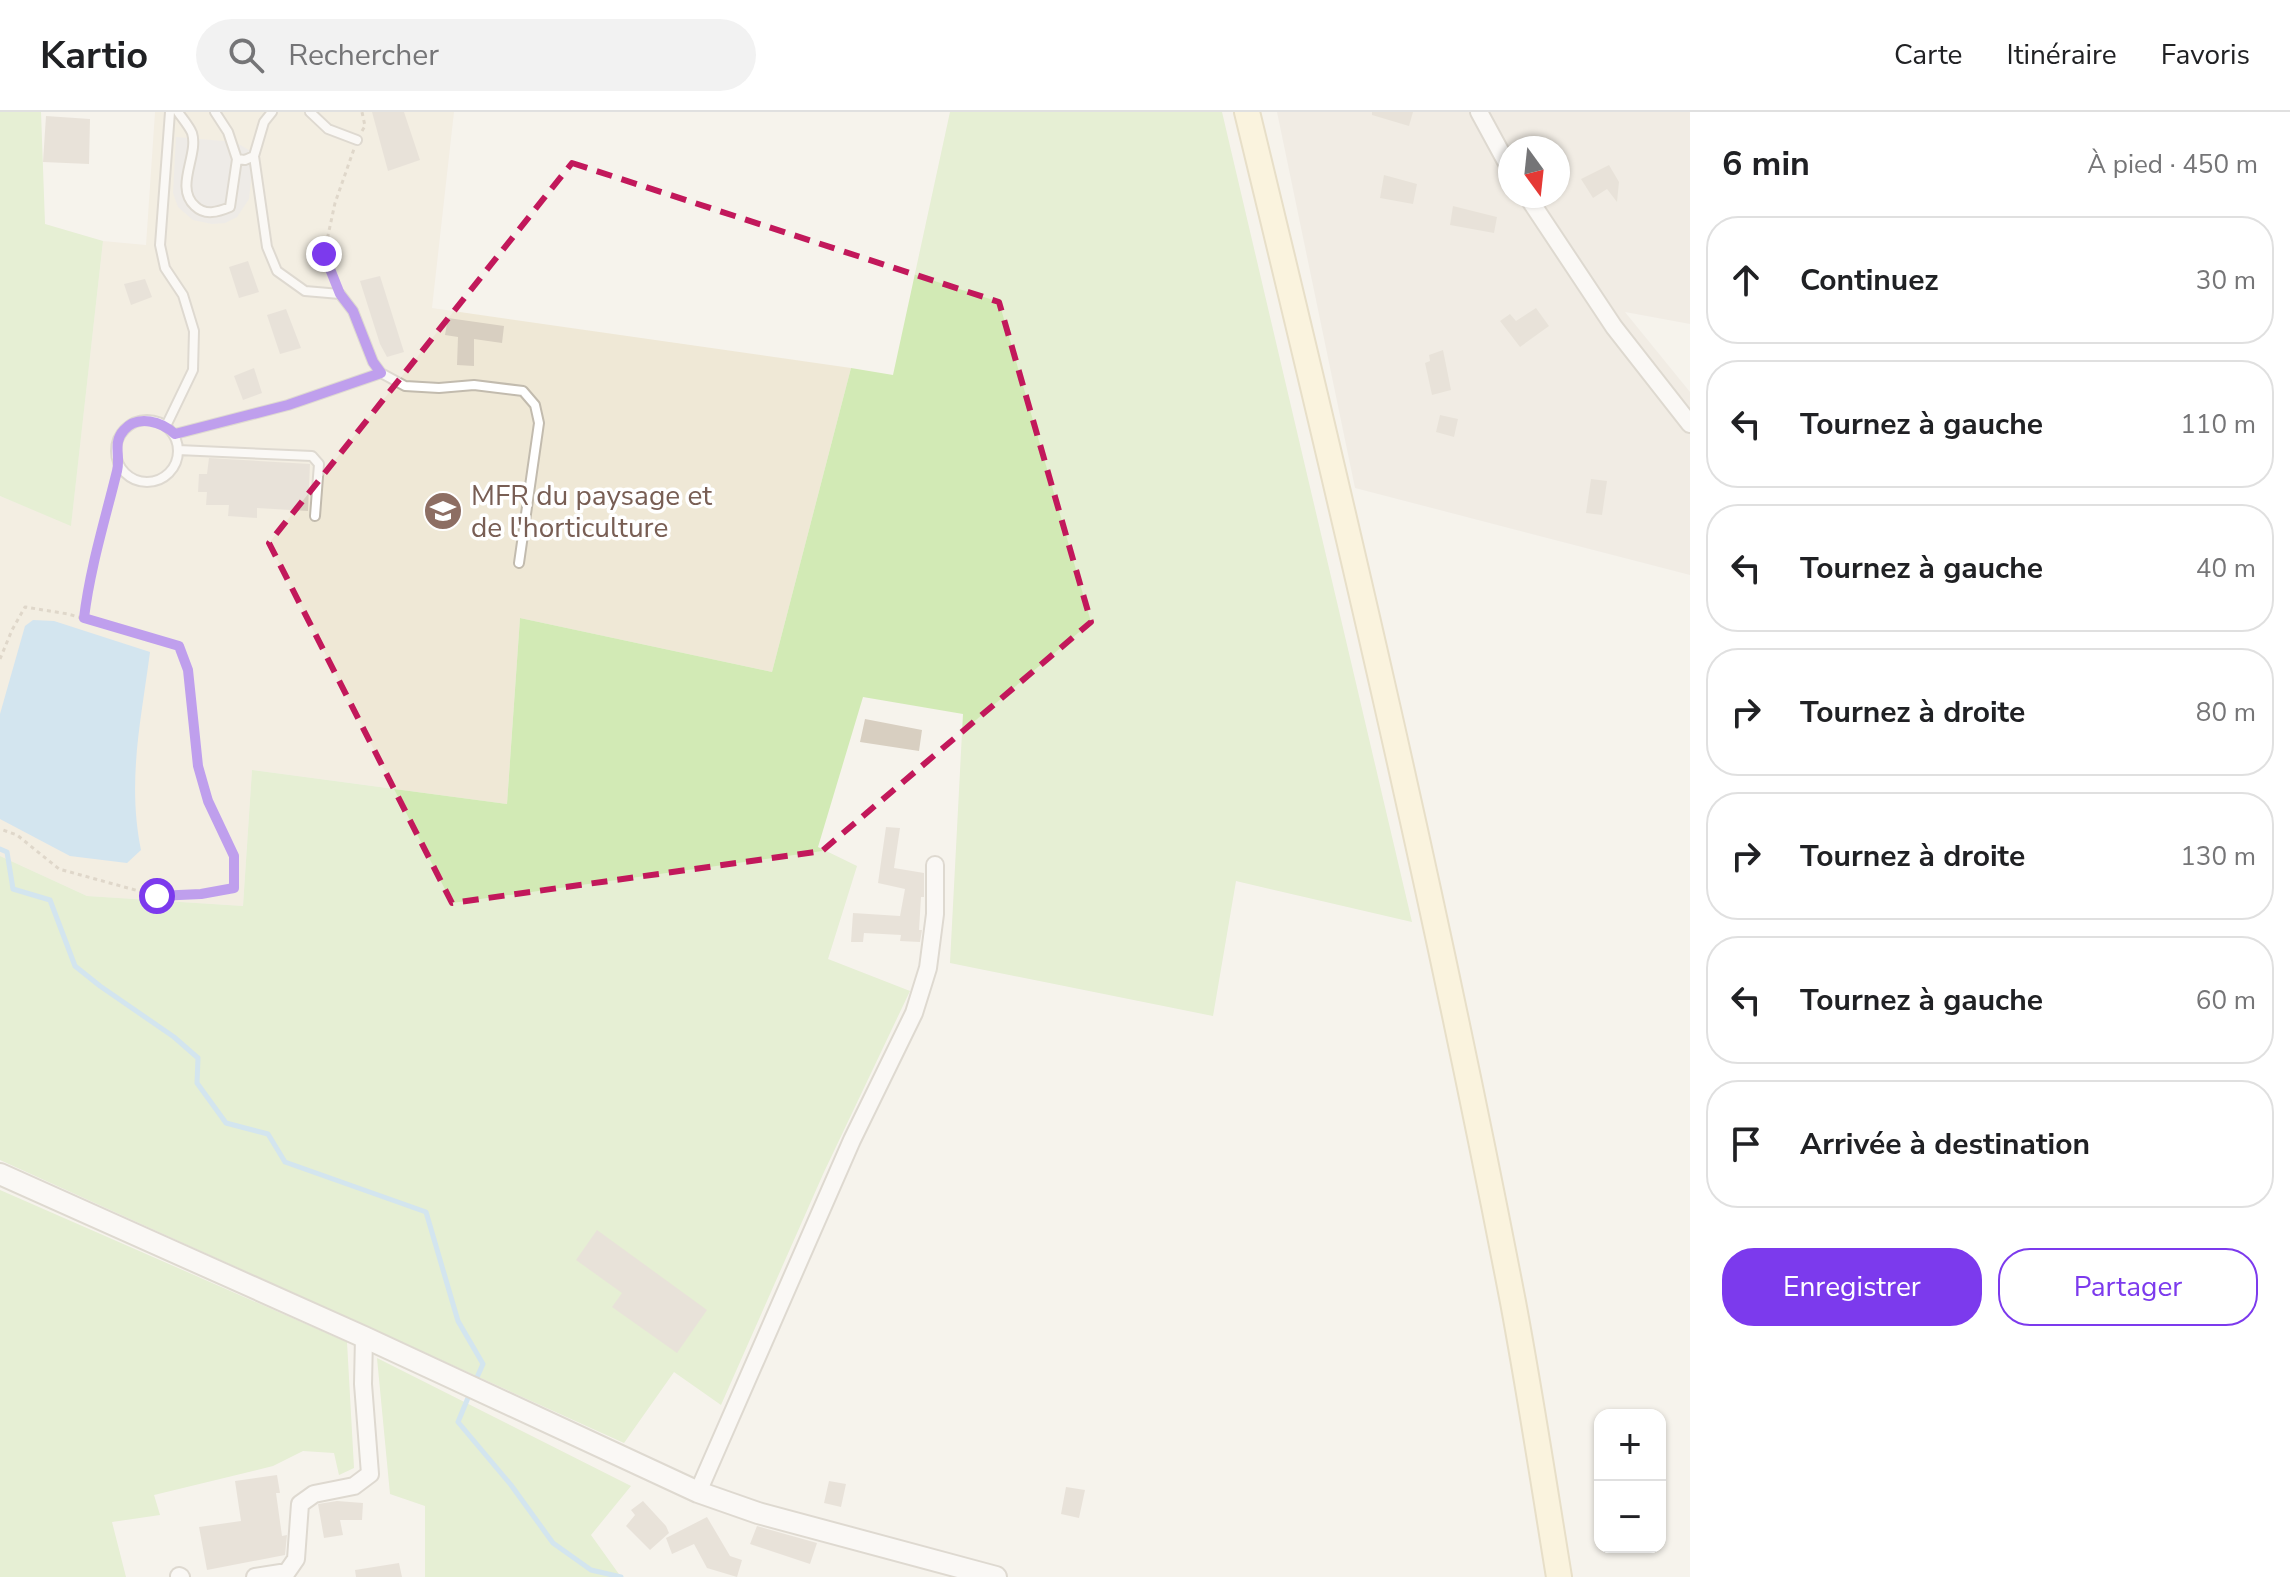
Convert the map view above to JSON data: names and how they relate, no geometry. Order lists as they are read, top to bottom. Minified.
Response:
{"places":{"school or university":["MFR du paysage et de l'horticulture"]},"north":"bottom","page":{"header":"Kartio","search":"Rechercher","nav":["Carte","Itinéraire","Favoris"],"heading":["6 min","À pied · 450 m"],"list":[["Continuez","30 m"],["Tournez à gauche","110 m"],["Tournez à gauche","40 m"],["Tournez à droite","80 m"],["Tournez à droite","130 m"],["Tournez à gauche","60 m"],"Arrivée à destination"],"buttons":["Enregistrer","Partager"],"map_buttons":["+","−"]}}
